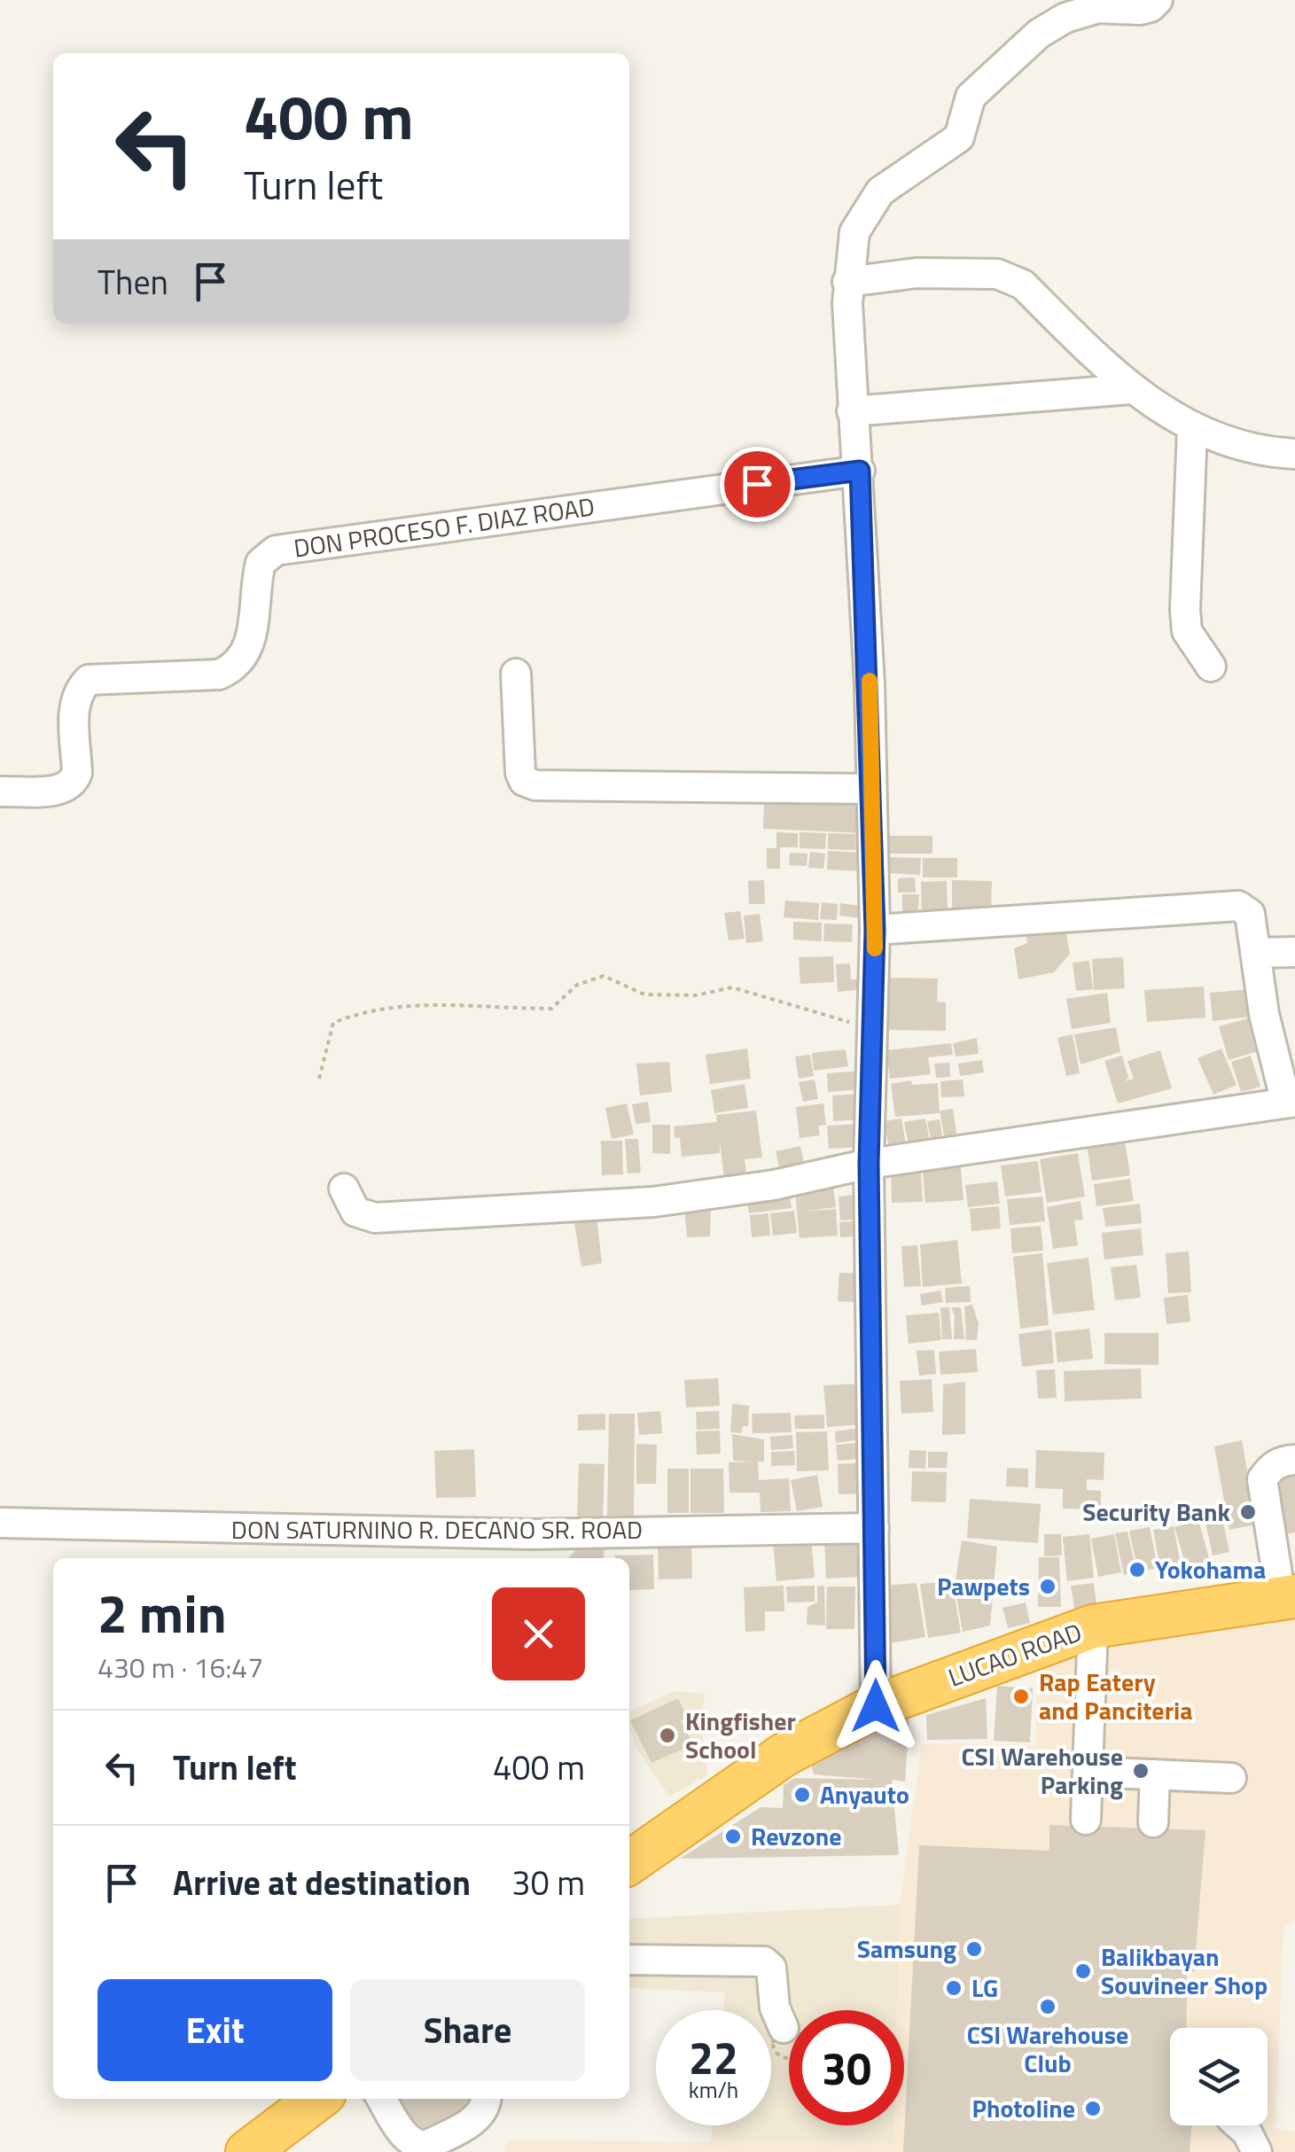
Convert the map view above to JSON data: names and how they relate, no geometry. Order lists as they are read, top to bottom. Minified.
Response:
{"streets":{"highway":["LUCAO ROAD"],"street":["DON PROCESO F. DIAZ ROAD","DON SATURNINO R. DECANO SR. ROAD"]},"places":["Security Bank","Yokohama","Pawpets","Rap Eatery and Panciteria","Kingfisher School","CSI Warehouse Parking","Anyauto","Revzone","Samsung","Balikbayan Souvineer Shop","LG","CSI Warehouse Club","Photoline"],"page":{"turn":["400 m","Turn left"],"then":"Then","heading":["2 min","430 m · 16:47"],"list":[{"name":"Turn left","value":"400 m"},{"name":"Arrive at destination","value":"30 m"}],"buttons":["Exit","Share"],"speed":"22 km/h","limit":"30"}}
